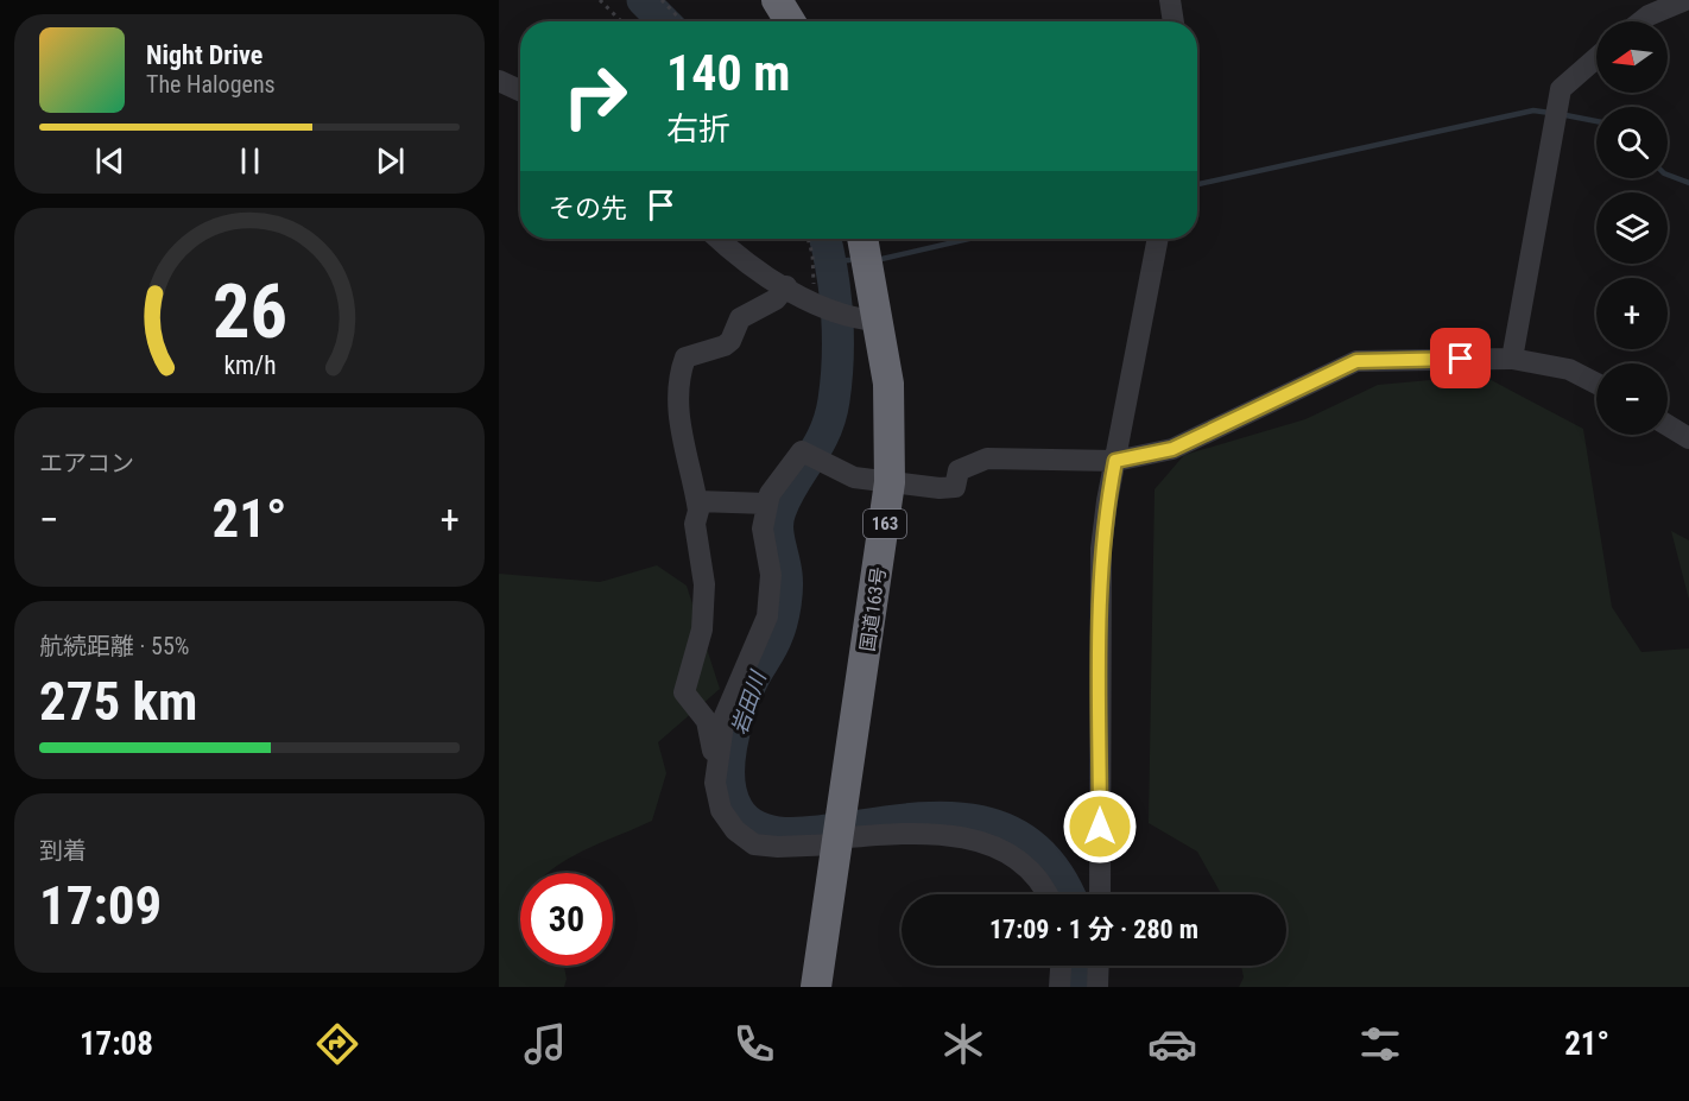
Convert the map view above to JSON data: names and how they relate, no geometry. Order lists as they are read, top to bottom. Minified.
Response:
{"streets":{"highway":["163","国道163号"]},"water":["岩田川"],"north":"left","page":{"map_buttons":["+","−"],"turn":["140 m","右折"],"song":["Night Drive","The Halogens"],"then":"その先","tile":["エアコン",["航続距離 · 55%","275 km"],["到着","17:09"]],"heat":["−","21°","+"],"limit":"30","trip":"17:09 · 1 分 · 280 m","tabs":["17:08","21°"],"gauge":["26","km/h"]}}
